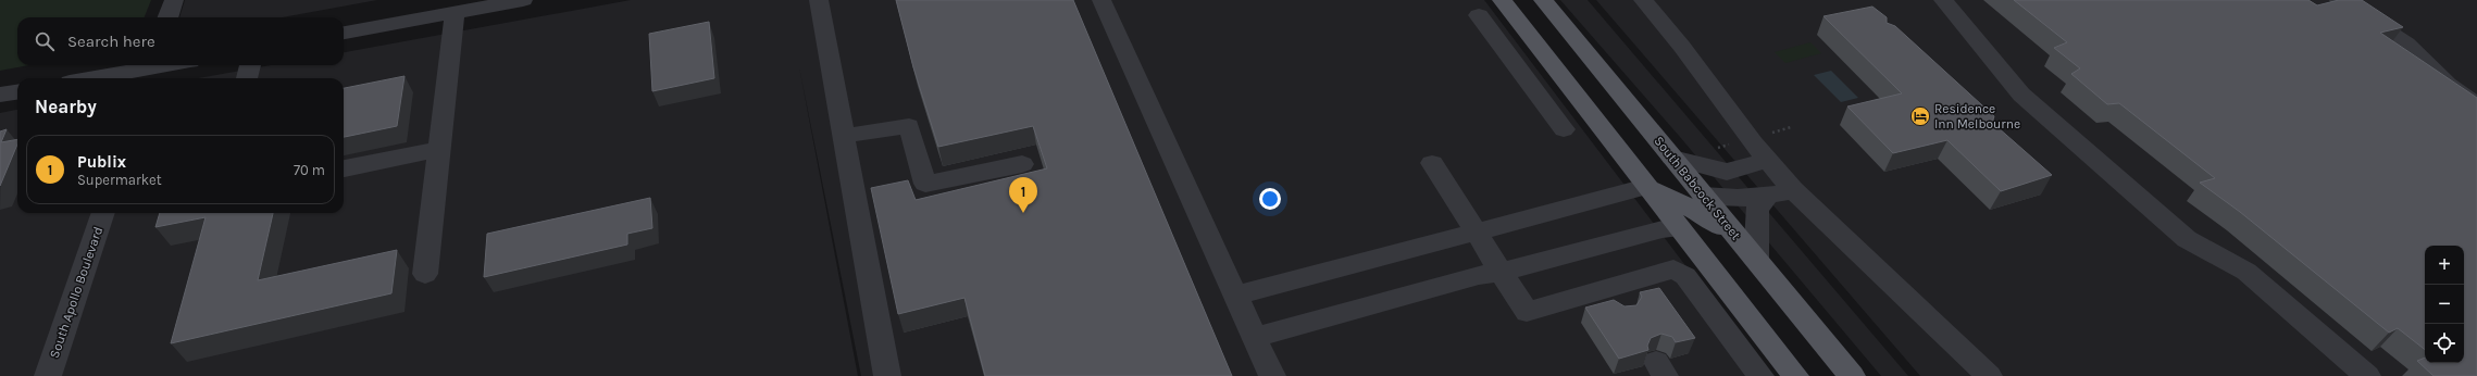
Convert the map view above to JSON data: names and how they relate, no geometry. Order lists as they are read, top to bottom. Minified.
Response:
{"streets":{"main road":["South Babcock Street"],"street":["South Apollo Boulevard"]},"places":{"hotel":["Residence Inn Melbourne"]},"page":{"search":"Search here","heading":"Nearby","list":[{"mark":"1","name":"Publix","note":"Supermarket","value":"70 m"}],"pins":"1","map_buttons":["+","−"]}}
